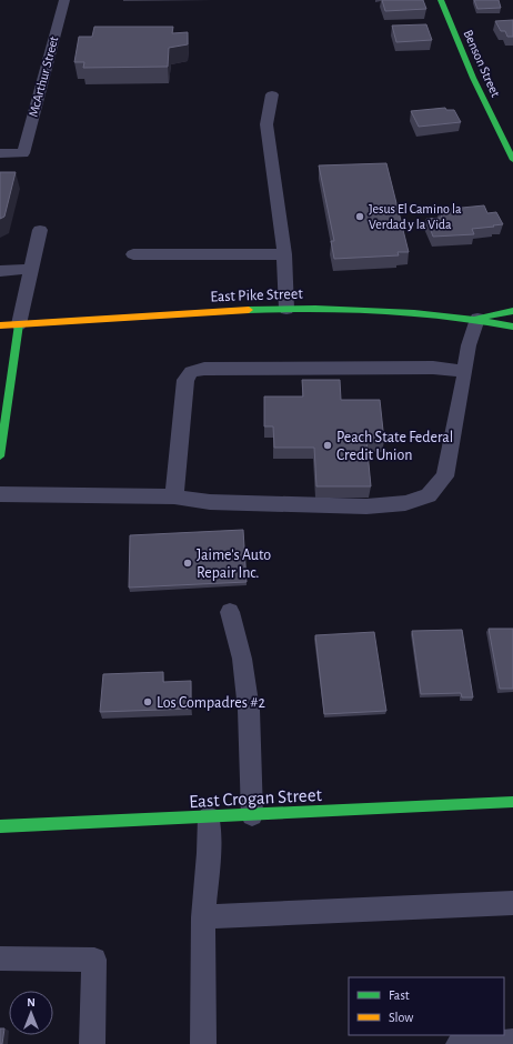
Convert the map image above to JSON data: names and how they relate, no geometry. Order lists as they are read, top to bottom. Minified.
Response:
{"streets":{"main road":["Benson Street","East Pike Street","East Crogan Street"],"lane":["McArthur Street"]},"places":["Jesus El Camino la Verdad y la Vida","Peach State Federal Credit Union","Jaime's Auto Repair Inc.","Los Compadres #2"],"legend":["Fast","Slow"],"north":"top"}
